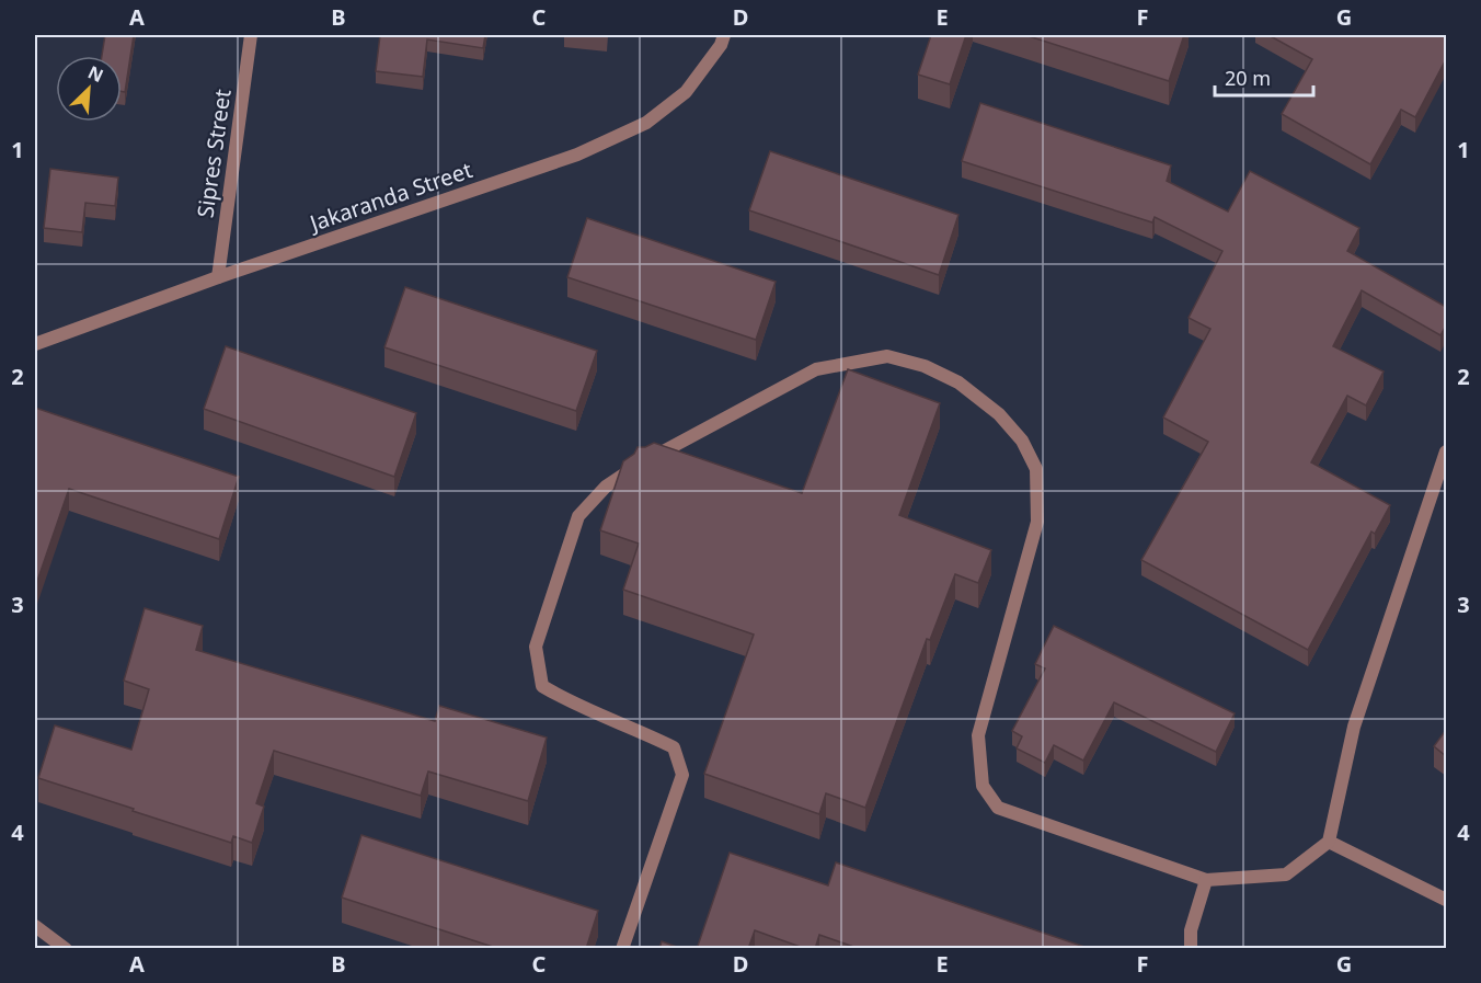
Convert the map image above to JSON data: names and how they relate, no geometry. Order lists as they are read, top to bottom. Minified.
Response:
{"streets":{"street":["Sipres Street","Jakaranda Street"]},"crossings":[["Sipres Street","Jakaranda Street"]],"scale_bar":"20 m","north":"top right","grid":{"columns":["A","B","C","D","E","F","G"],"rows":["1","2","3","4"]}}
